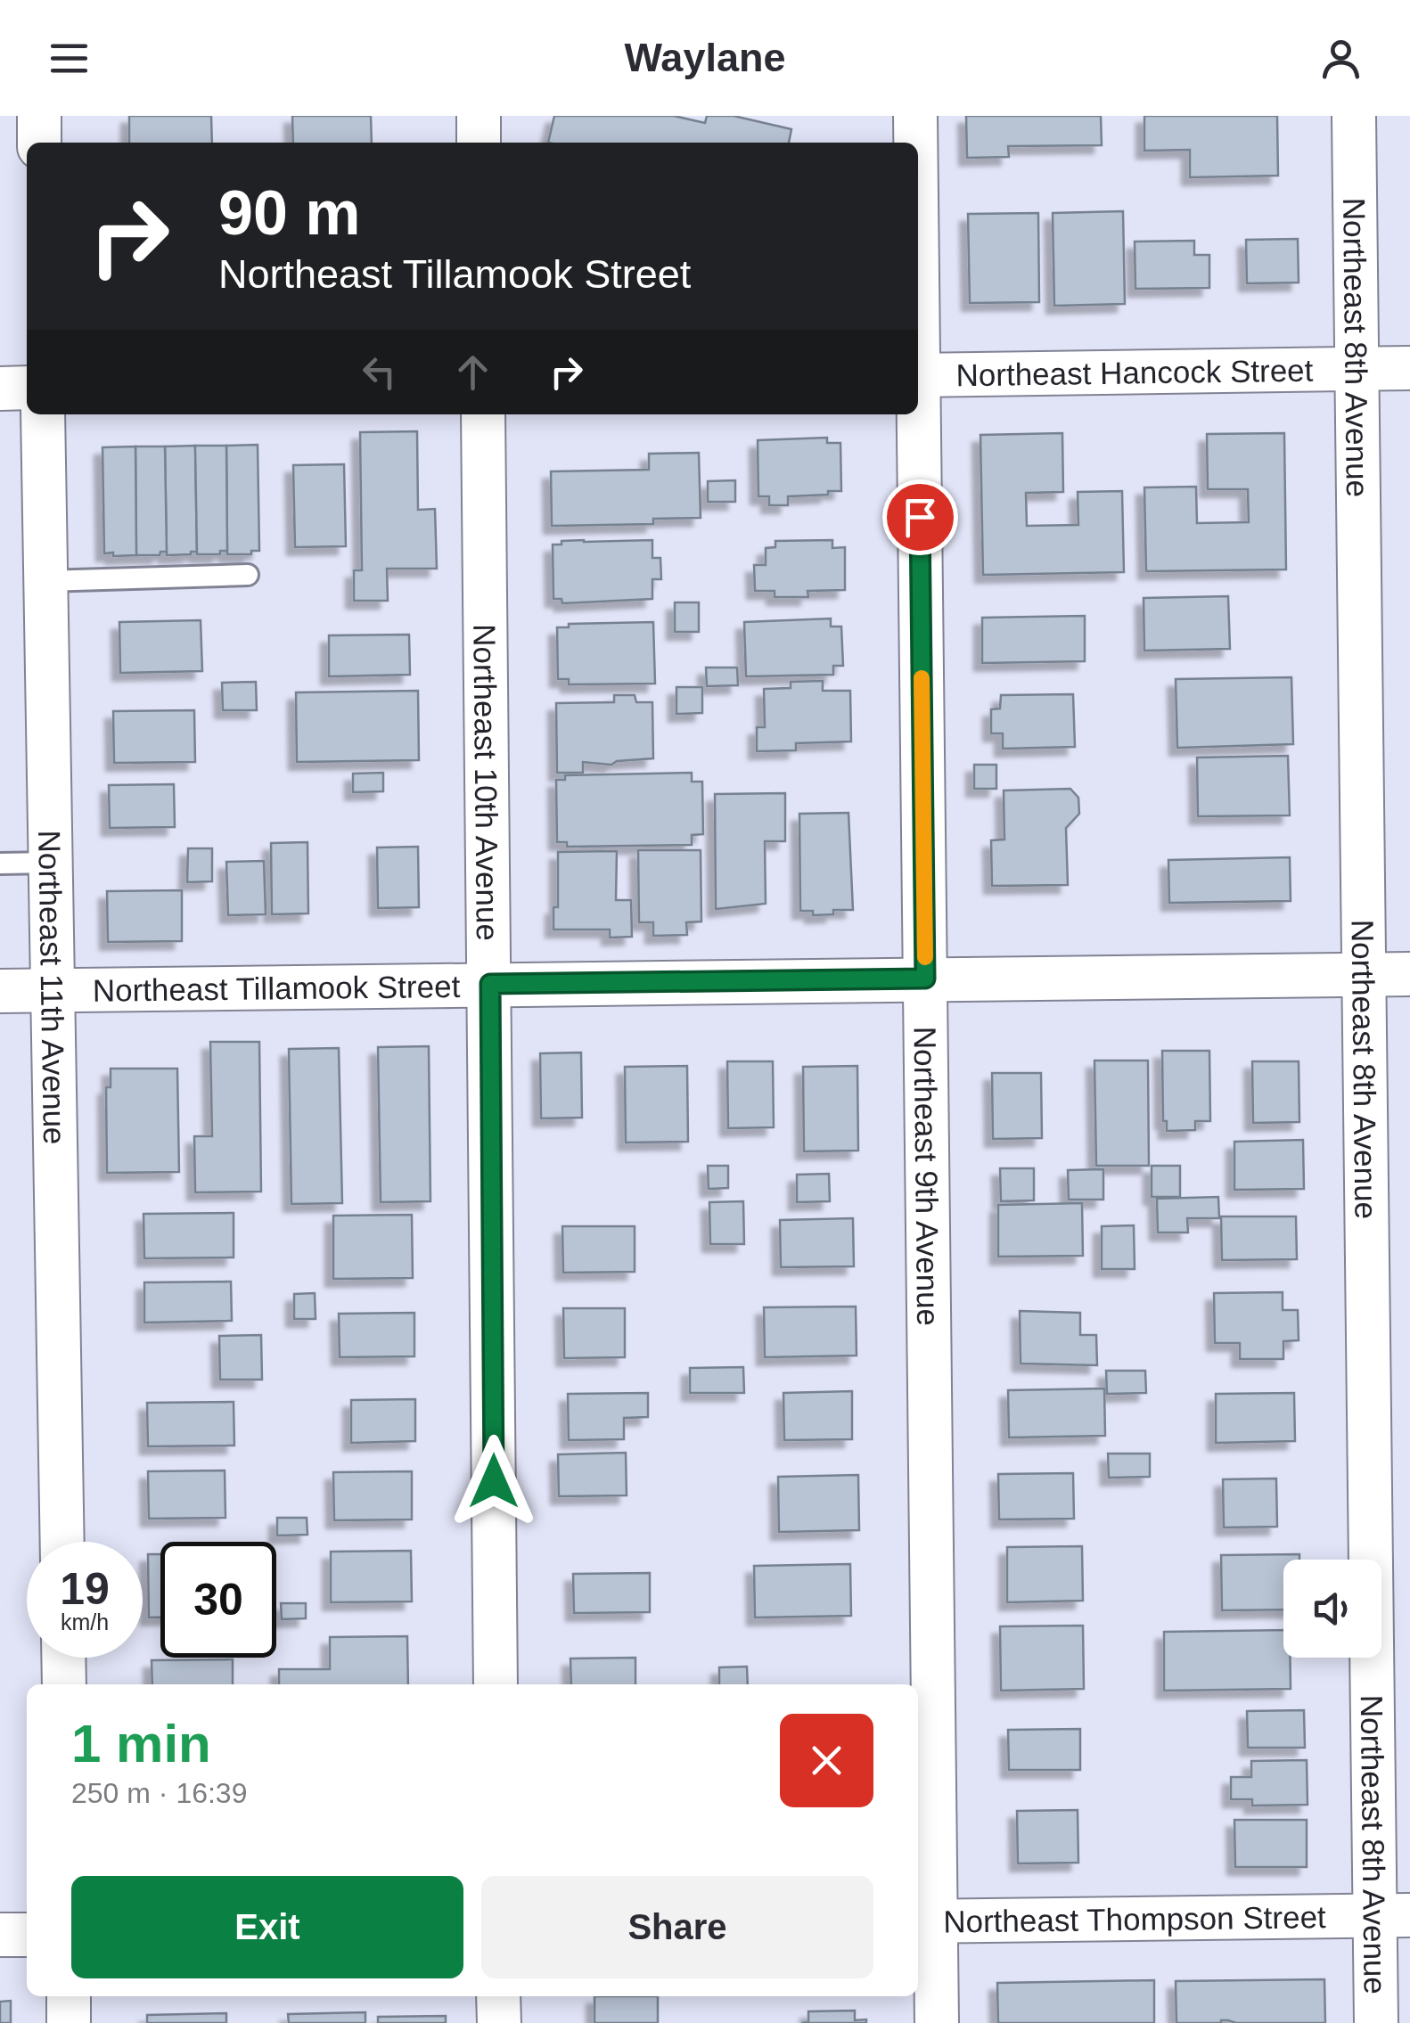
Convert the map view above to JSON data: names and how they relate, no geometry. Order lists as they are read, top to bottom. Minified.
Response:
{"streets":{"street":["Northeast 8th Avenue","Northeast Hancock Street","Northeast 10th Avenue","Northeast 11th Avenue","Northeast Tillamook Street","Northeast 9th Avenue","Northeast Thompson Street"]},"crossings":[["Northeast 8th Avenue","Northeast Hancock Street"],["Northeast 8th Avenue","Northeast Tillamook Street"],["Northeast 8th Avenue","Northeast Thompson Street"],["Northeast 10th Avenue","Northeast Tillamook Street"],["Northeast 11th Avenue","Northeast Tillamook Street"],["Northeast Tillamook Street","Northeast 9th Avenue"],["Northeast 9th Avenue","Northeast Thompson Street"]],"page":{"header":"Waylane","turn":["90 m","Northeast Tillamook Street"],"speed":"19 km/h","limit":"30","heading":["1 min","250 m · 16:39"],"buttons":["Exit","Share"]}}
